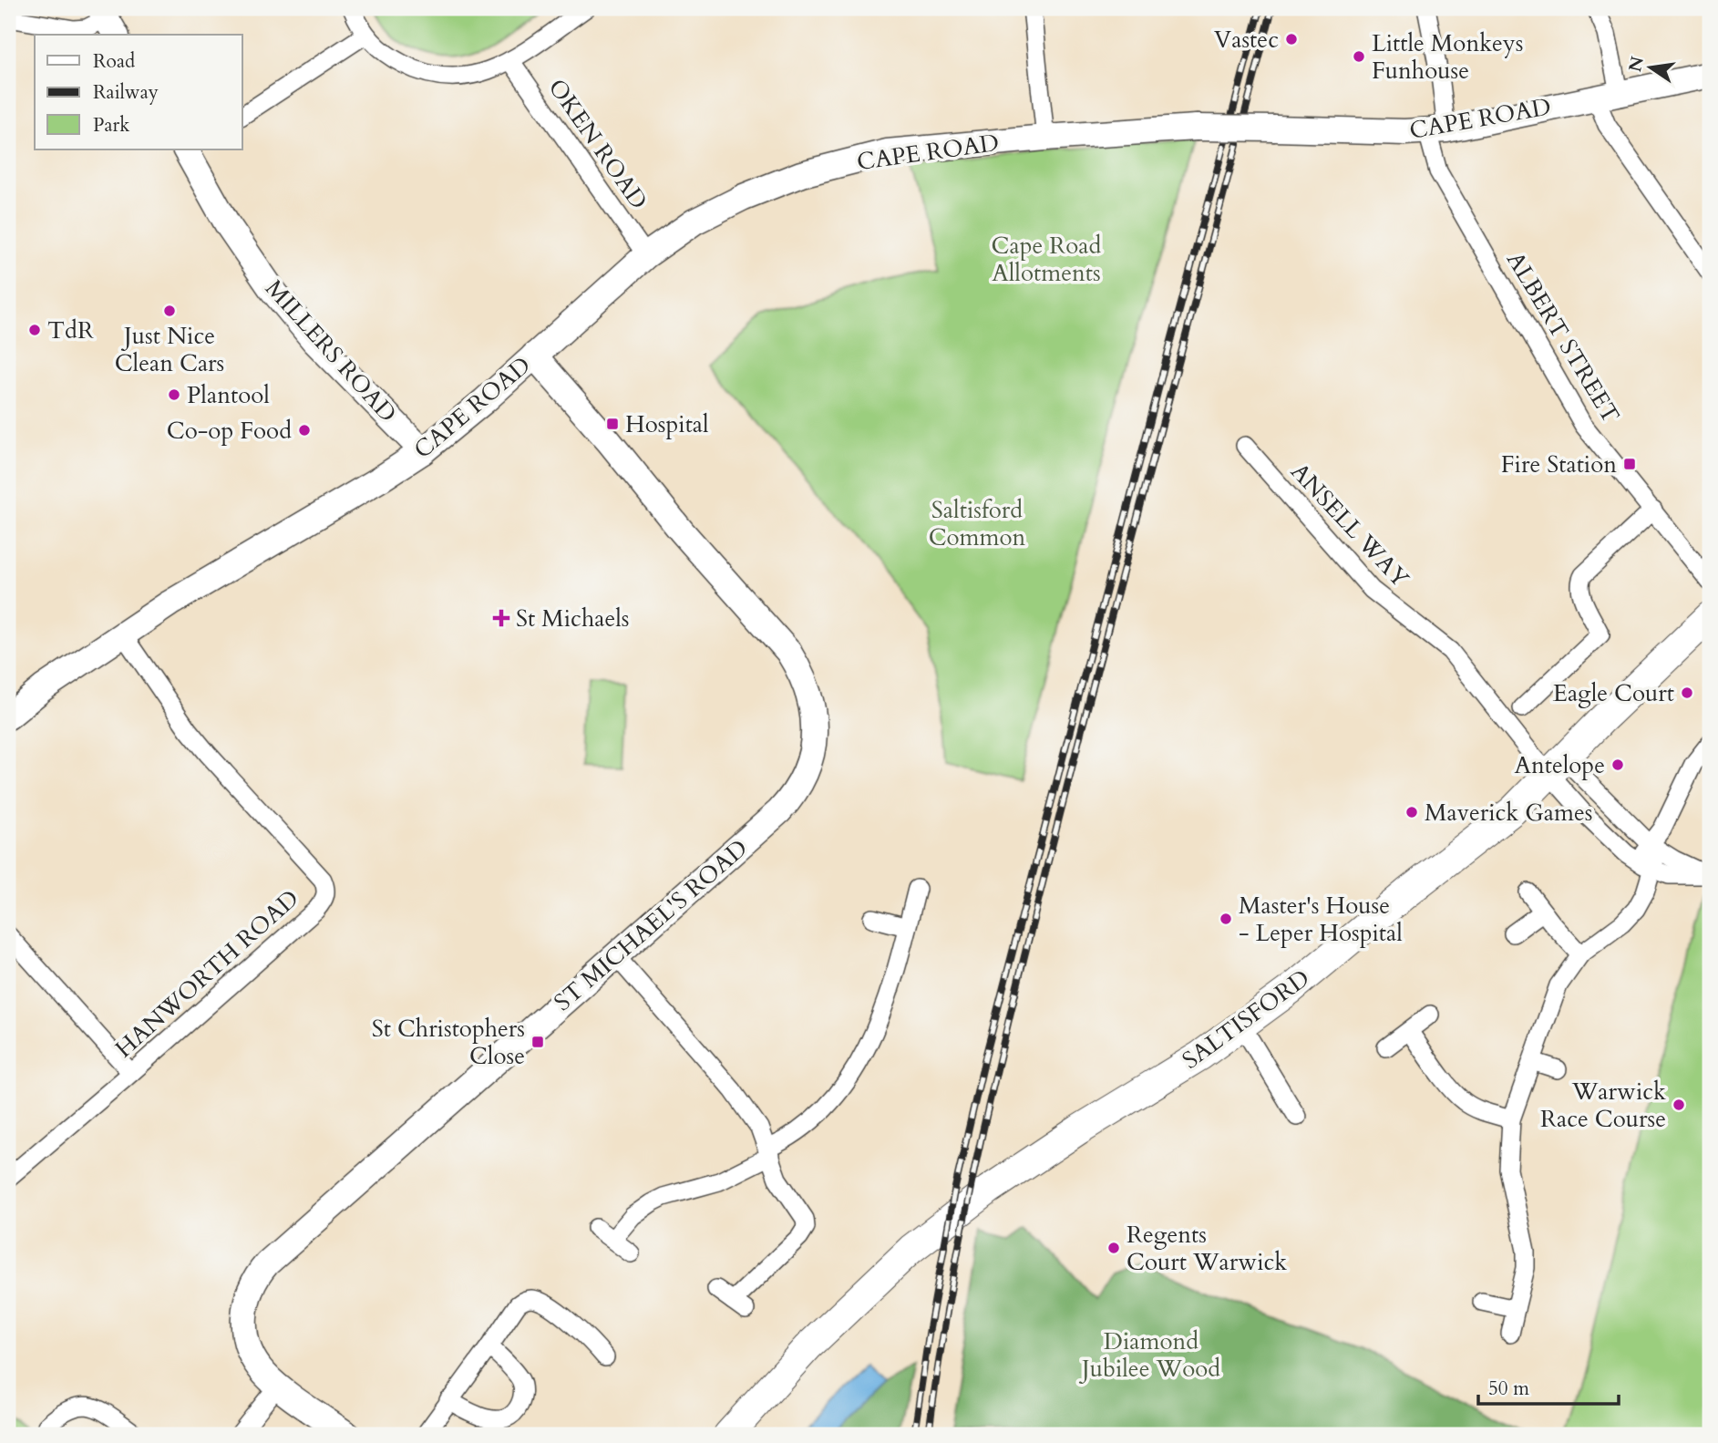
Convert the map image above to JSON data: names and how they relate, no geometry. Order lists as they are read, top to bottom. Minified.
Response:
{"streets":{"main road":["SALTISFORD"],"street":["CAPE ROAD","OKEN ROAD","ALBERT STREET","MILLERS ROAD","ANSELL WAY","ST MICHAEL'S ROAD","HANWORTH ROAD"]},"crossings":[["CAPE ROAD","OKEN ROAD"],["CAPE ROAD","ALBERT STREET"],["CAPE ROAD","MILLERS ROAD"],["CAPE ROAD","ST MICHAEL'S ROAD"],["CAPE ROAD","HANWORTH ROAD"],["ANSELL WAY","SALTISFORD"]],"parks":["Cape Road Allotments","Saltisford Common","Diamond Jubilee Wood"],"places":{"other":["Vastec","Little Monkeys Funhouse","Just Nice Clean Cars","TdR","Plantool","Co-op Food","Eagle Court","Antelope","Maverick Games","Master's House - Leper Hospital","Warwick Race Course","Regents Court Warwick"],"transit":["Hospital","Fire Station","St Christophers Close"],"health":["St Michaels"]},"legend":["Road","Railway","Park"],"scale_bar":"50 m","north":"left"}
